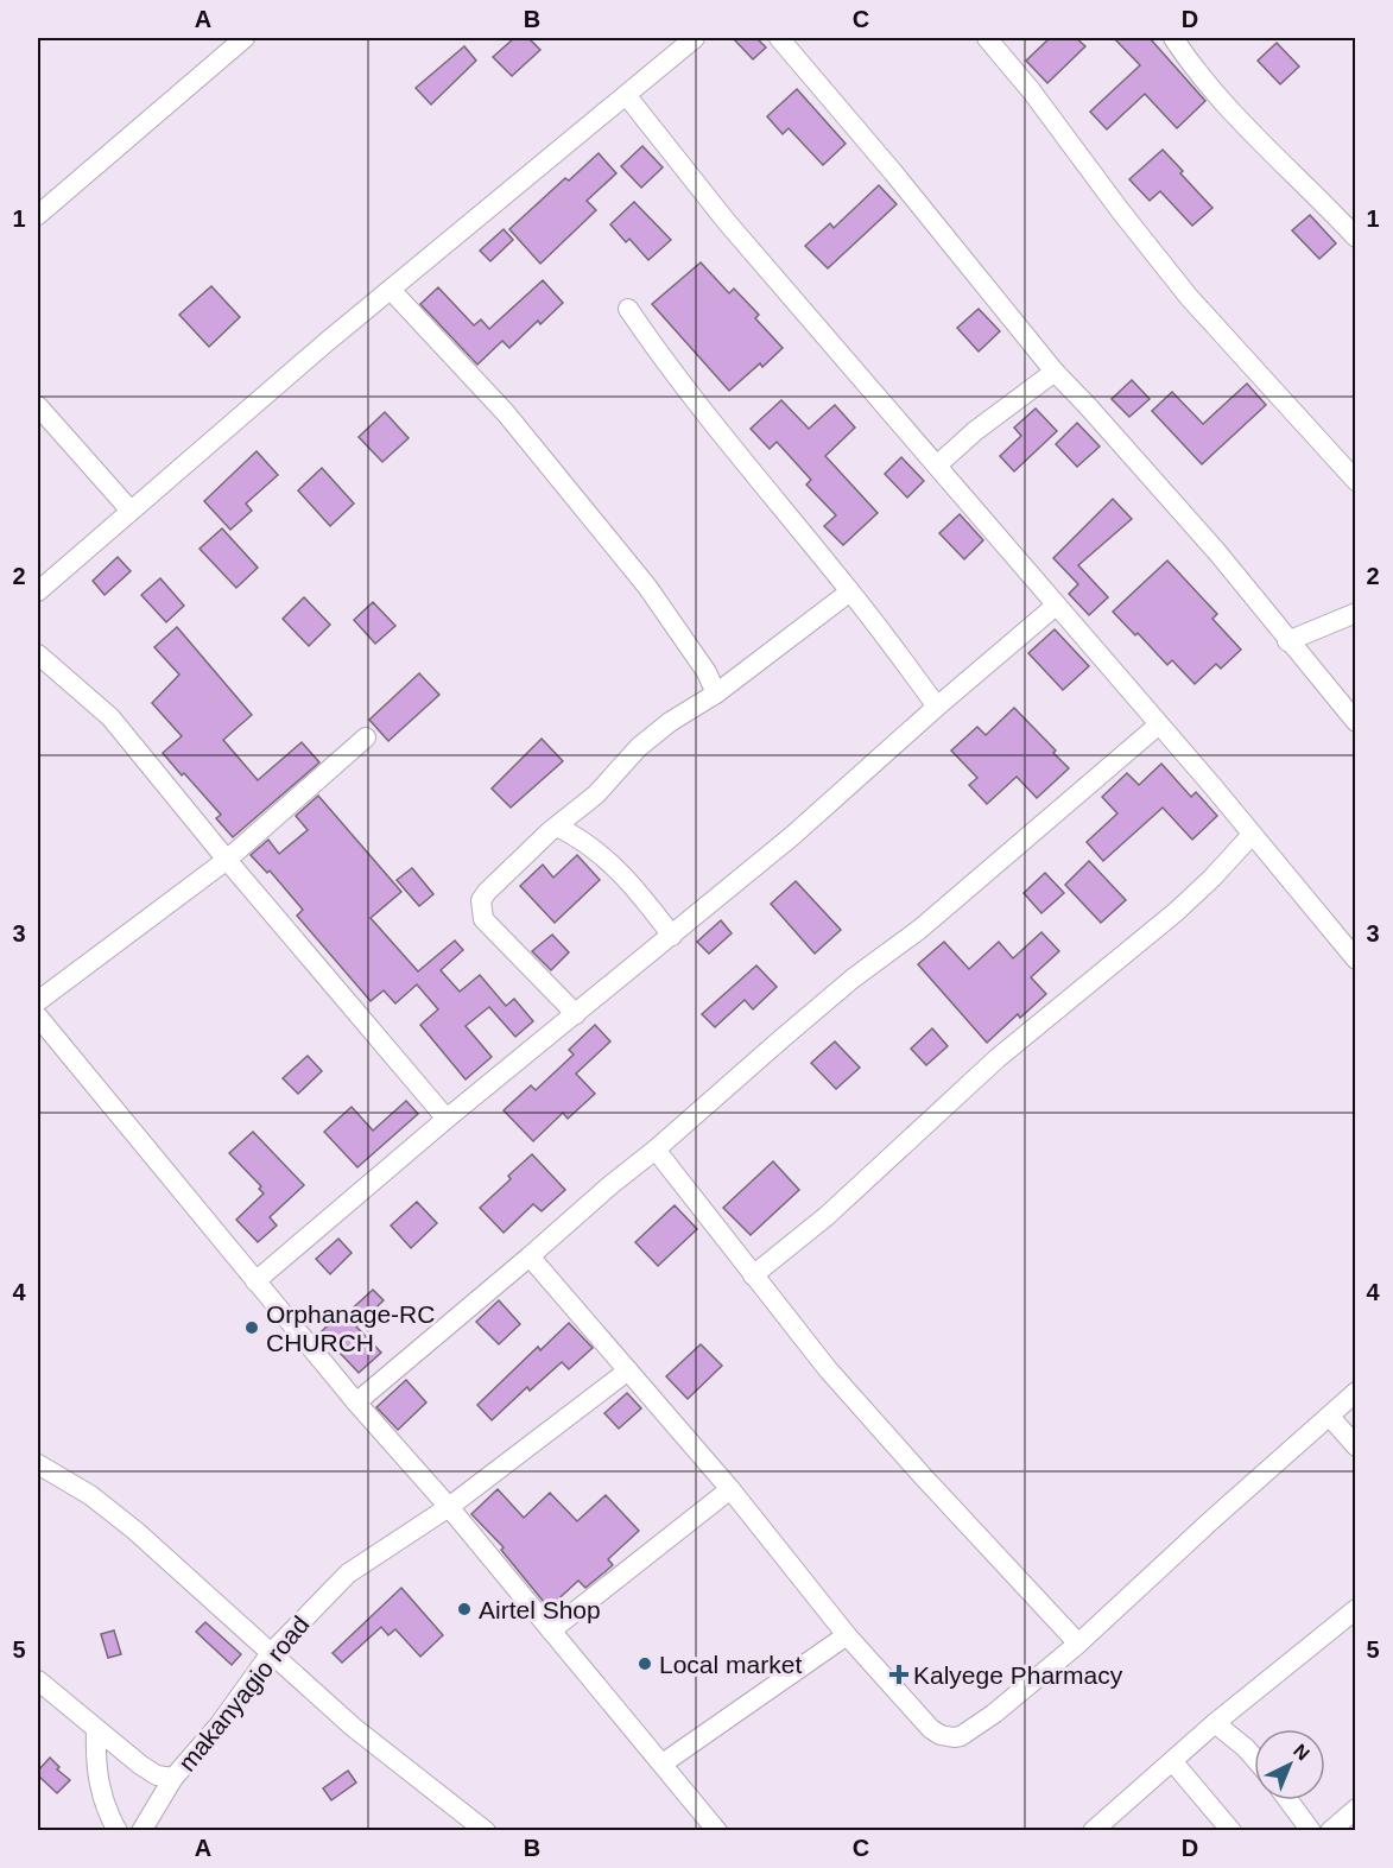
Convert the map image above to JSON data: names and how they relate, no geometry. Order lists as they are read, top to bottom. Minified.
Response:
{"streets":{"street":["makanyagio road"]},"places":{"other":["Orphanage-RC CHURCH","Airtel Shop","Local market"],"health":["Kalyege Pharmacy"]},"north":"top right","grid":{"columns":["A","B","C","D"],"rows":["1","2","3","4","5"]}}
